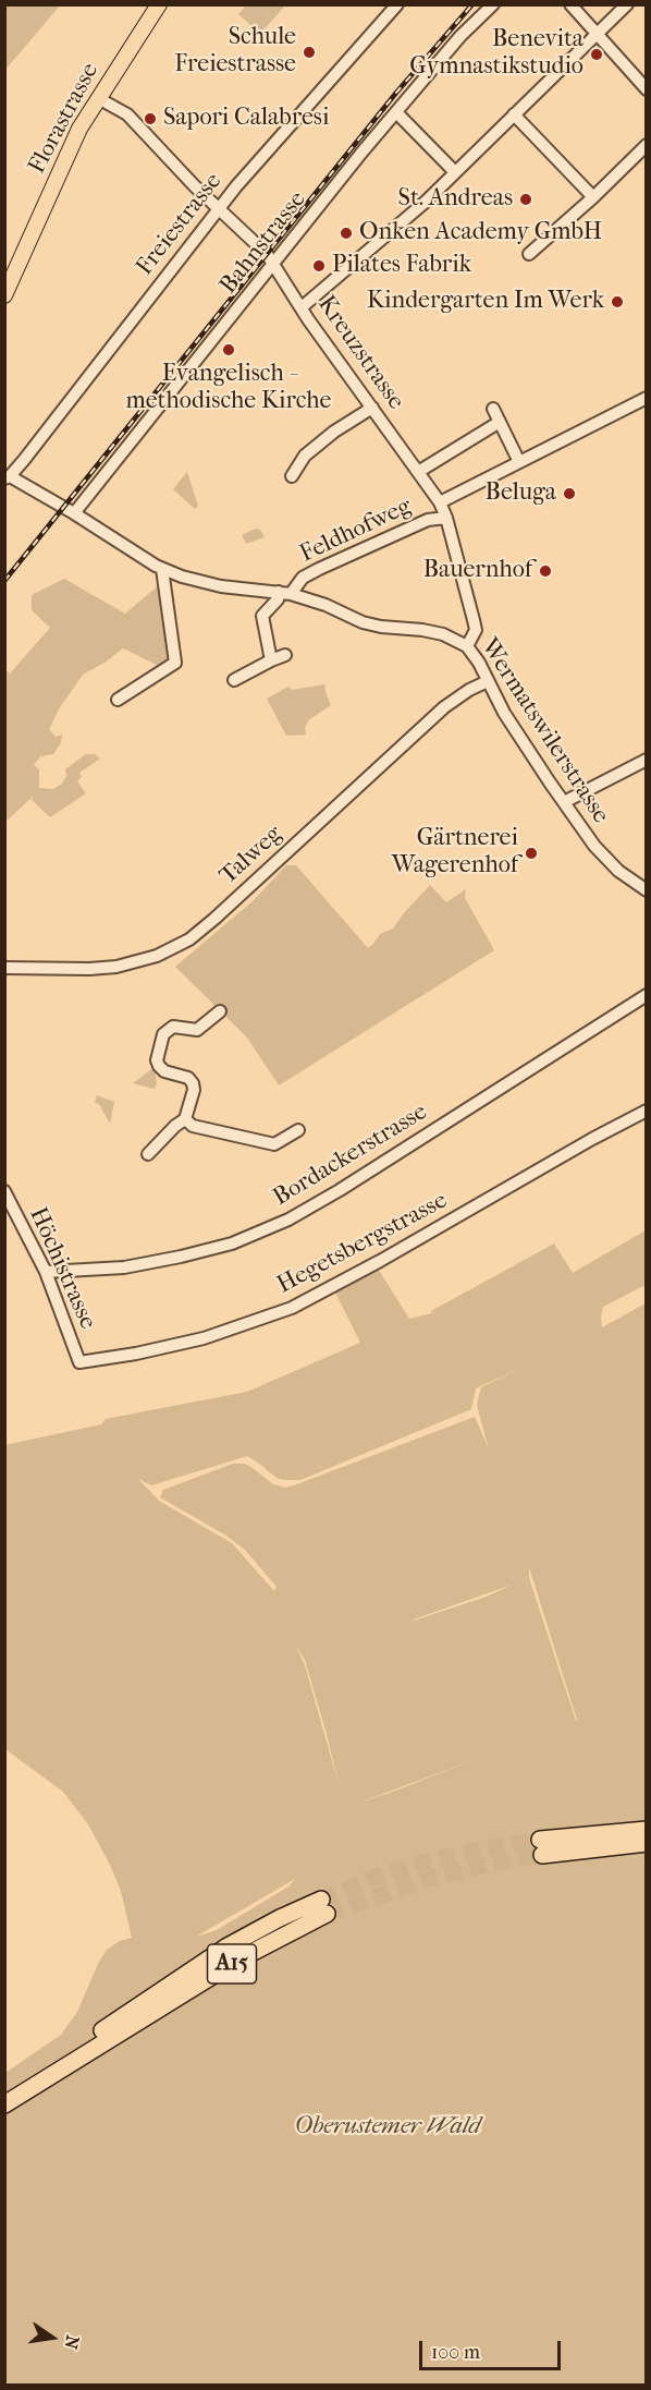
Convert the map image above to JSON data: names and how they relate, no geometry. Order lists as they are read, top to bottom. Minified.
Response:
{"streets":{"highway":["A15"],"main road":["Florastrasse"],"street":["Freiestrasse","Bahnstrasse","Kreuzstrasse","Feldhofweg","Wermatswilerstrasse","Talweg","Bordackerstrasse","Hegetsbergstrasse","Höchistrasse"]},"crossings":[["Florastrasse","Kreuzstrasse"],["Freiestrasse","Kreuzstrasse"],["Freiestrasse","Wermatswilerstrasse"],["Bahnstrasse","Kreuzstrasse"],["Bahnstrasse","Wermatswilerstrasse"],["Kreuzstrasse","Feldhofweg"],["Kreuzstrasse","Wermatswilerstrasse"],["Feldhofweg","Wermatswilerstrasse"],["Wermatswilerstrasse","Talweg"],["Bordackerstrasse","Höchistrasse"],["Hegetsbergstrasse","Höchistrasse"]],"parks":["Oberustemer Wald"],"places":["Schule Freiestrasse","Benevita Gymnastikstudio","Sapori Calabresi","St. Andreas","Onken Academy GmbH","Pilates Fabrik","Kindergarten Im Werk","Evangelisch - methodische Kirche","Beluga","Bauernhof","Gärtnerei Wagerenhof"],"scale_bar":"100 m","north":"right"}
